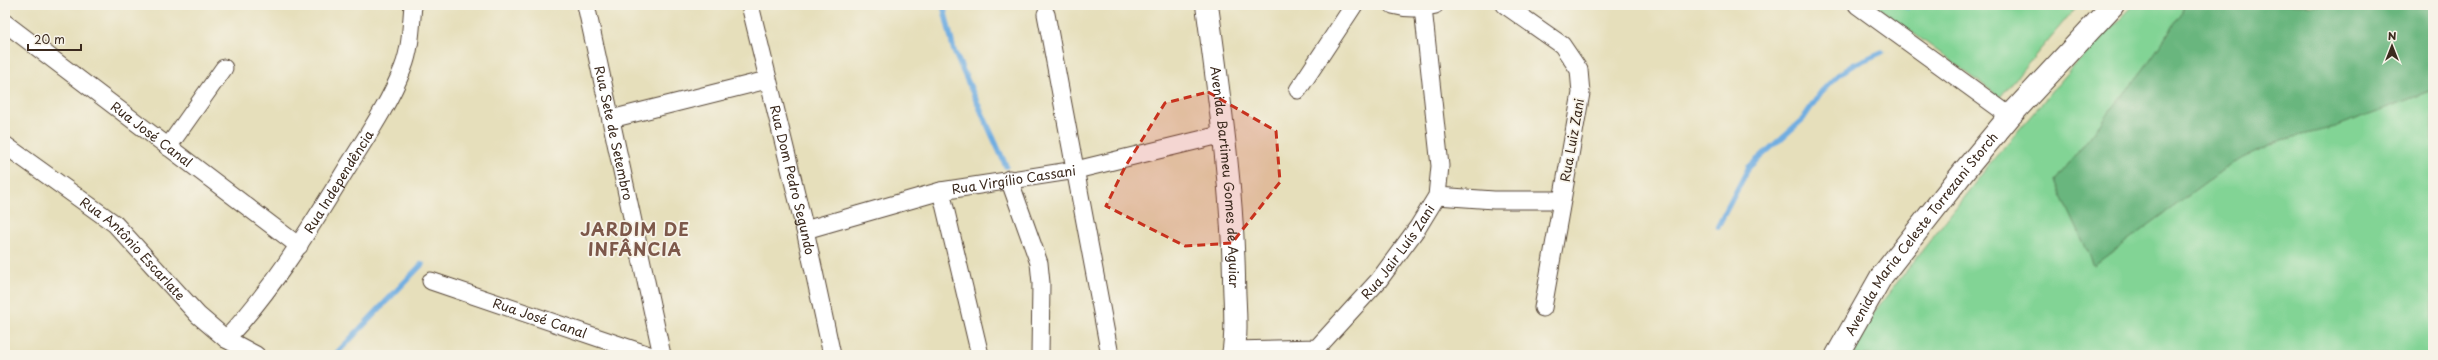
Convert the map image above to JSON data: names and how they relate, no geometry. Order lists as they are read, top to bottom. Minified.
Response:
{"streets":{"main road":["Avenida Bartimeu Gomes de Aguiar","Avenida Maria Celeste Torrezani Storch"],"street":["Rua Sete de Setembro","Rua José Canal","Rua Luiz Zani","Rua Virgílio Cassani","Rua Dom Pedro Segundo","Rua Independência","Rua Antônio Escarlate","Rua Jair Luís Zani"]},"crossings":[["Rua José Canal","Rua Independência"],["Avenida Bartimeu Gomes de Aguiar","Rua Virgílio Cassani"],["Avenida Bartimeu Gomes de Aguiar","Rua Jair Luís Zani"],["Rua Virgílio Cassani","Rua Dom Pedro Segundo"],["Rua Independência","Rua Antônio Escarlate"]],"districts":["JARDIM DE INFÂNCIA"],"scale_bar":"20 m","north":"top"}
